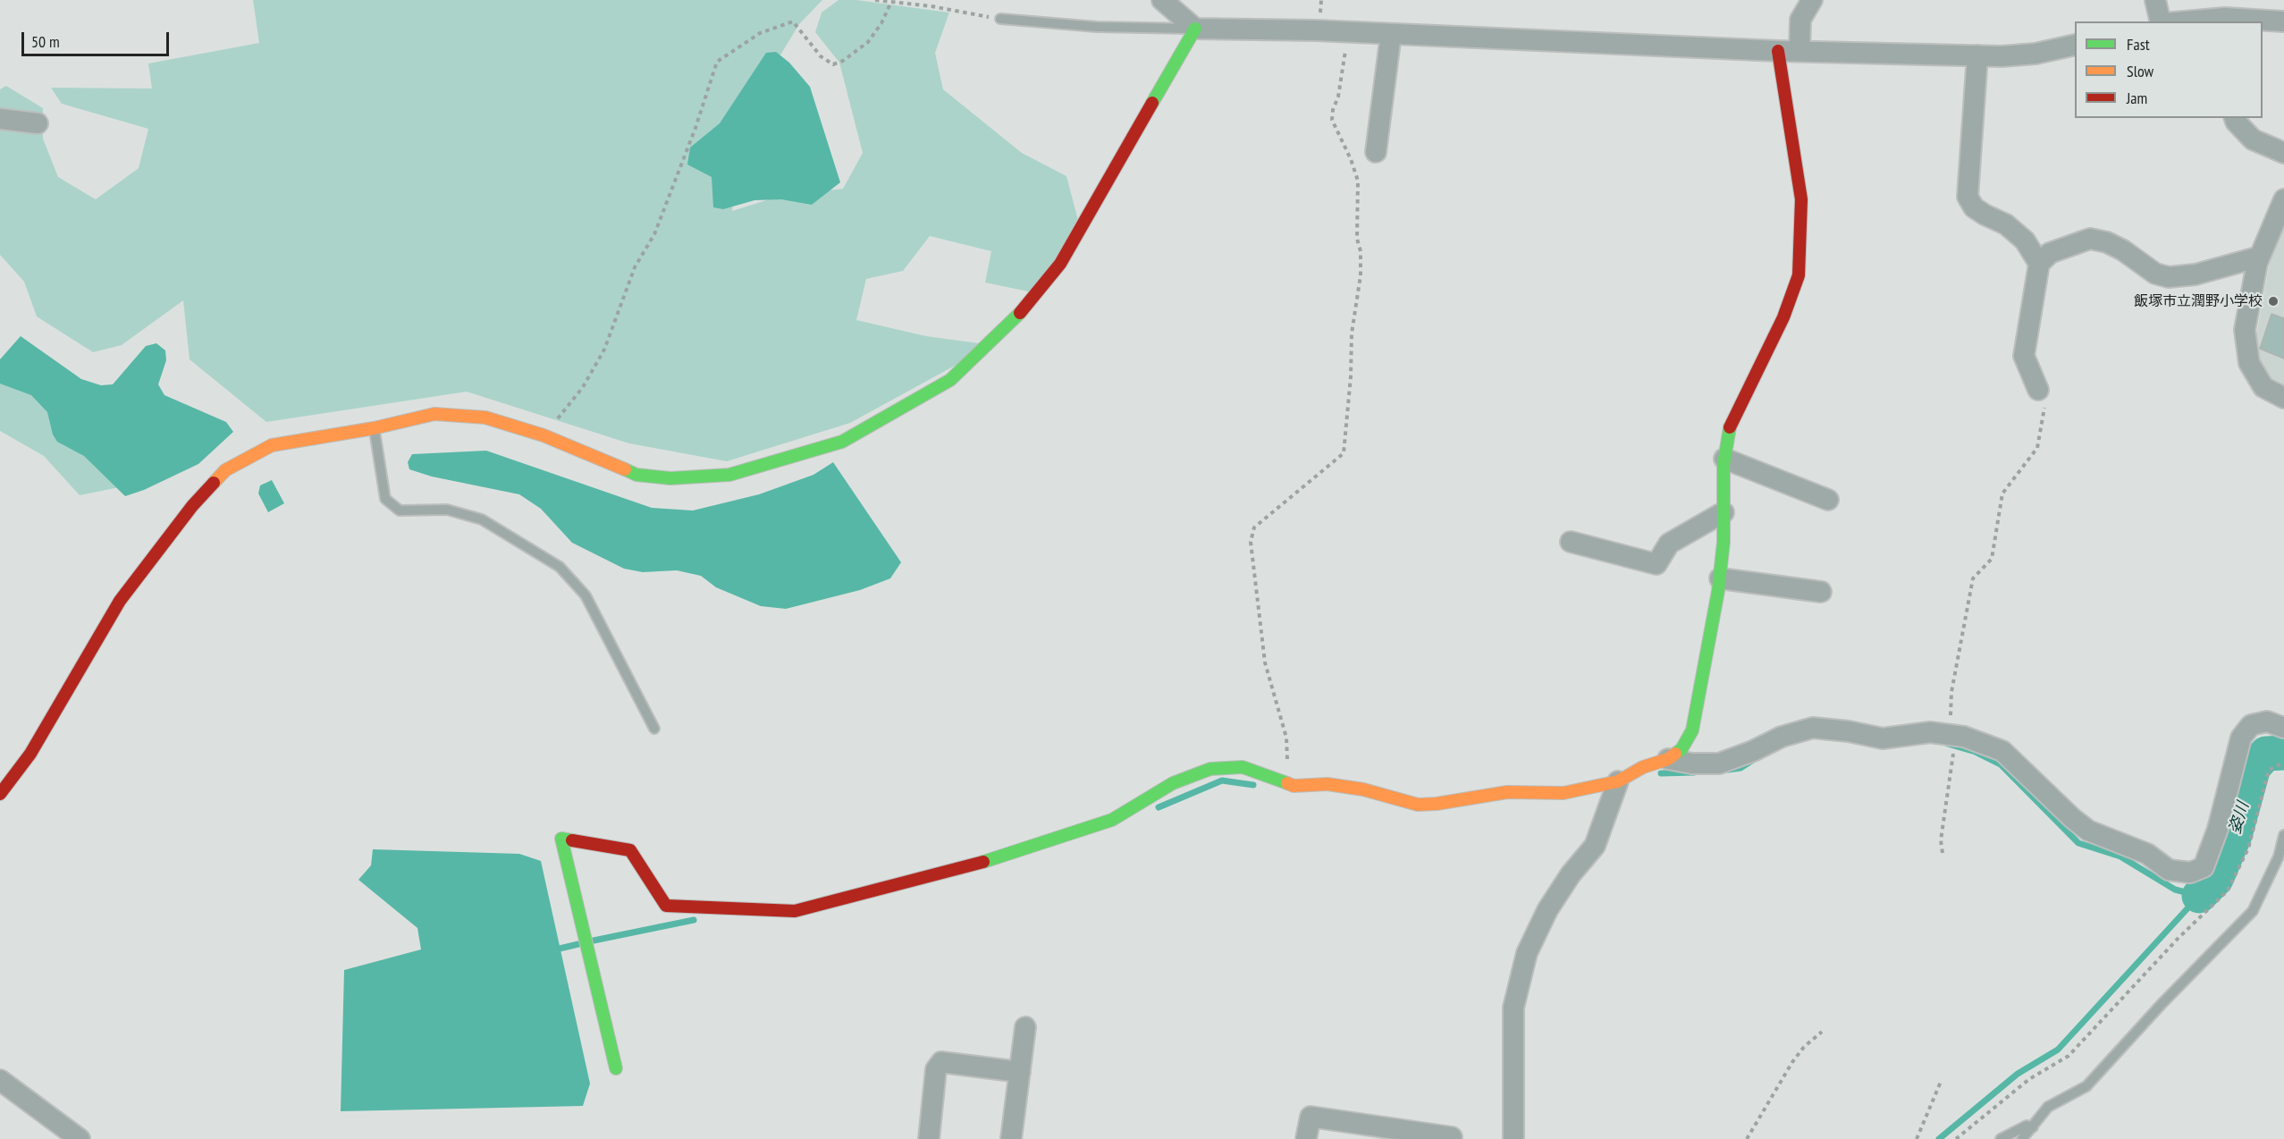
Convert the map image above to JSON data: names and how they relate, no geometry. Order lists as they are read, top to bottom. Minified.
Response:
{"water":["姿川"],"places":["飯塚市立潤野小学校"],"legend":["Fast","Slow","Jam"],"scale_bar":"50 m"}
